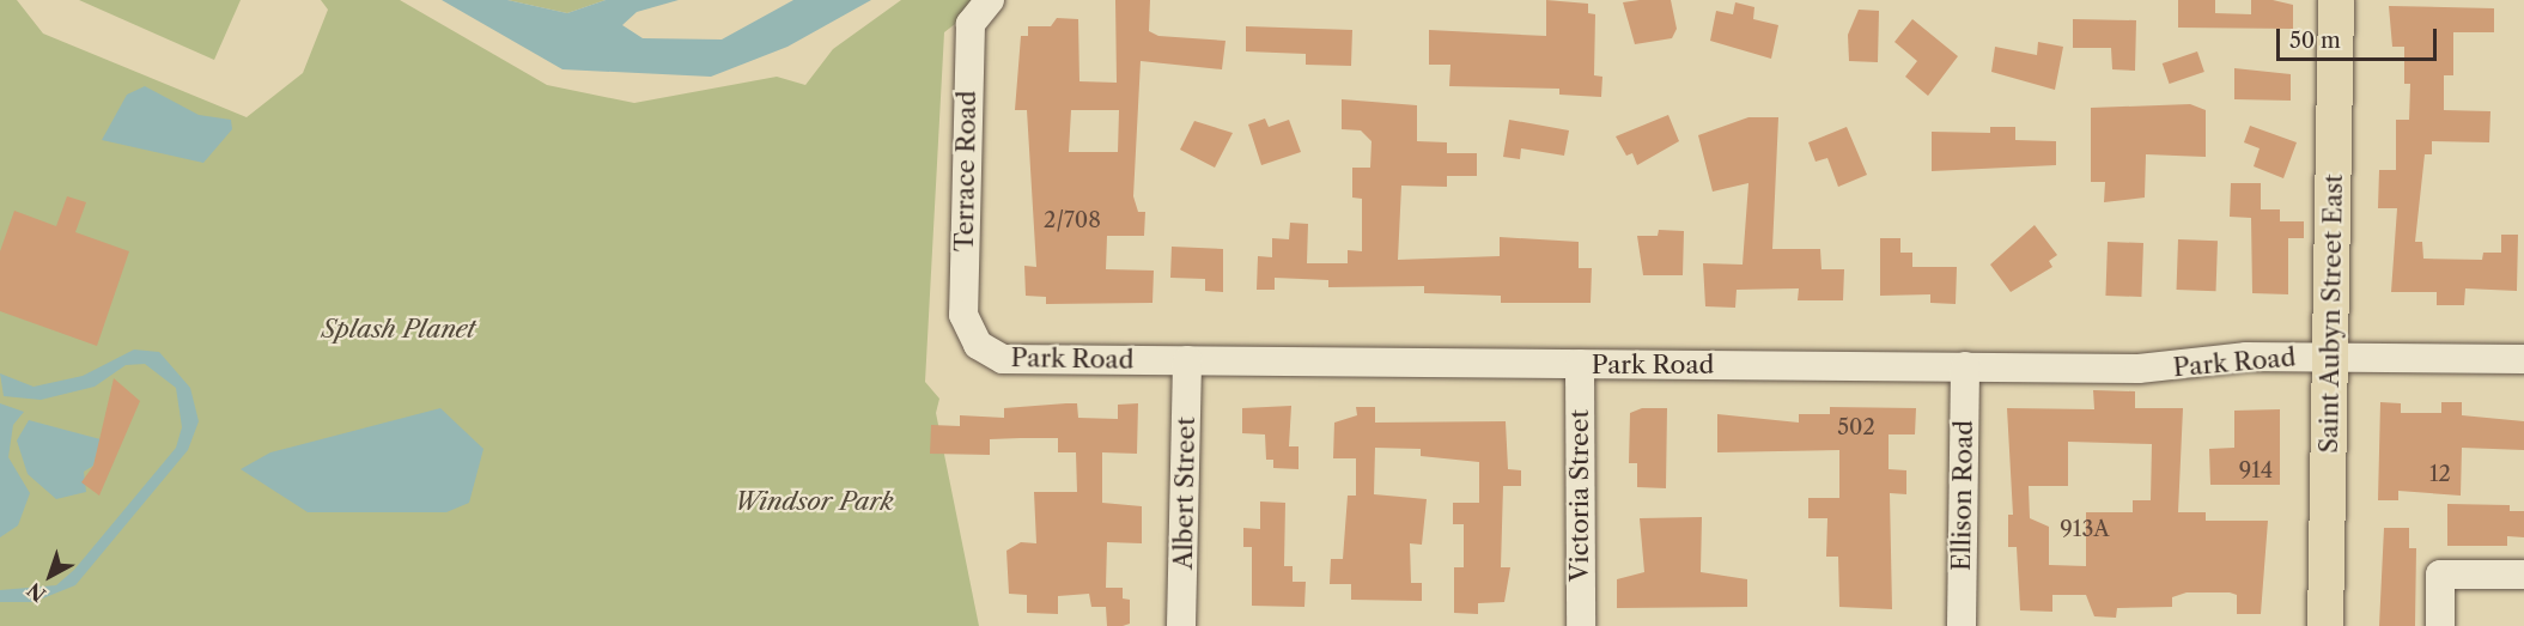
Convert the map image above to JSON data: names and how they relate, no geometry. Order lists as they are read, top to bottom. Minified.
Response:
{"streets":{"main road":["Saint Aubyn Street East"],"street":["Terrace Road","Park Road","Albert Street","Victoria Street","Ellison Road"]},"crossings":[["Terrace Road","Park Road"],["Saint Aubyn Street East","Park Road"],["Park Road","Albert Street"],["Park Road","Victoria Street"],["Park Road","Ellison Road"]],"parks":["Splash Planet","Windsor Park"],"house_numbers":["2/708","502","914","12","913A"],"scale_bar":"50 m","north":"bottom left"}
